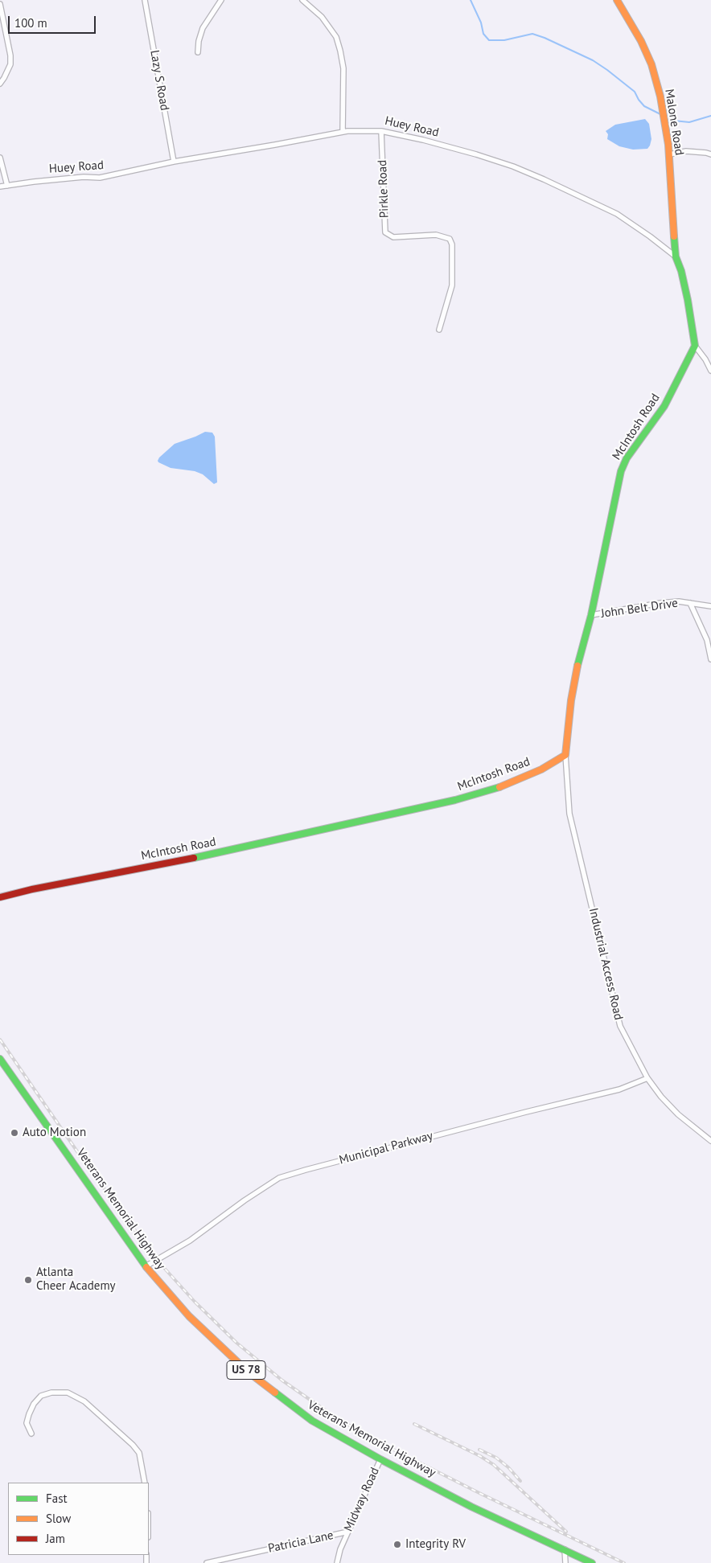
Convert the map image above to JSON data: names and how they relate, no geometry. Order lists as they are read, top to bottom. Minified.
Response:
{"streets":{"street":["Lazy S Road","Malone Road","Huey Road","Pirkle Road","McIntosh Road","John Belt Drive","Industrial Access Road","Municipal Parkway","Veterans Memorial Highway","US 78","Midway Road","Patricia Lane"]},"crossings":[["Lazy S Road","Huey Road"],["Malone Road","Huey Road"],["Huey Road","Pirkle Road"],["McIntosh Road","John Belt Drive"],["McIntosh Road","Industrial Access Road"],["Industrial Access Road","Municipal Parkway"],["Municipal Parkway","Veterans Memorial Highway"],["Veterans Memorial Highway","Midway Road"],["Midway Road","Patricia Lane"]],"places":["Auto Motion","Atlanta Cheer Academy","Integrity RV"],"legend":["Fast","Slow","Jam"],"scale_bar":"100 m"}
